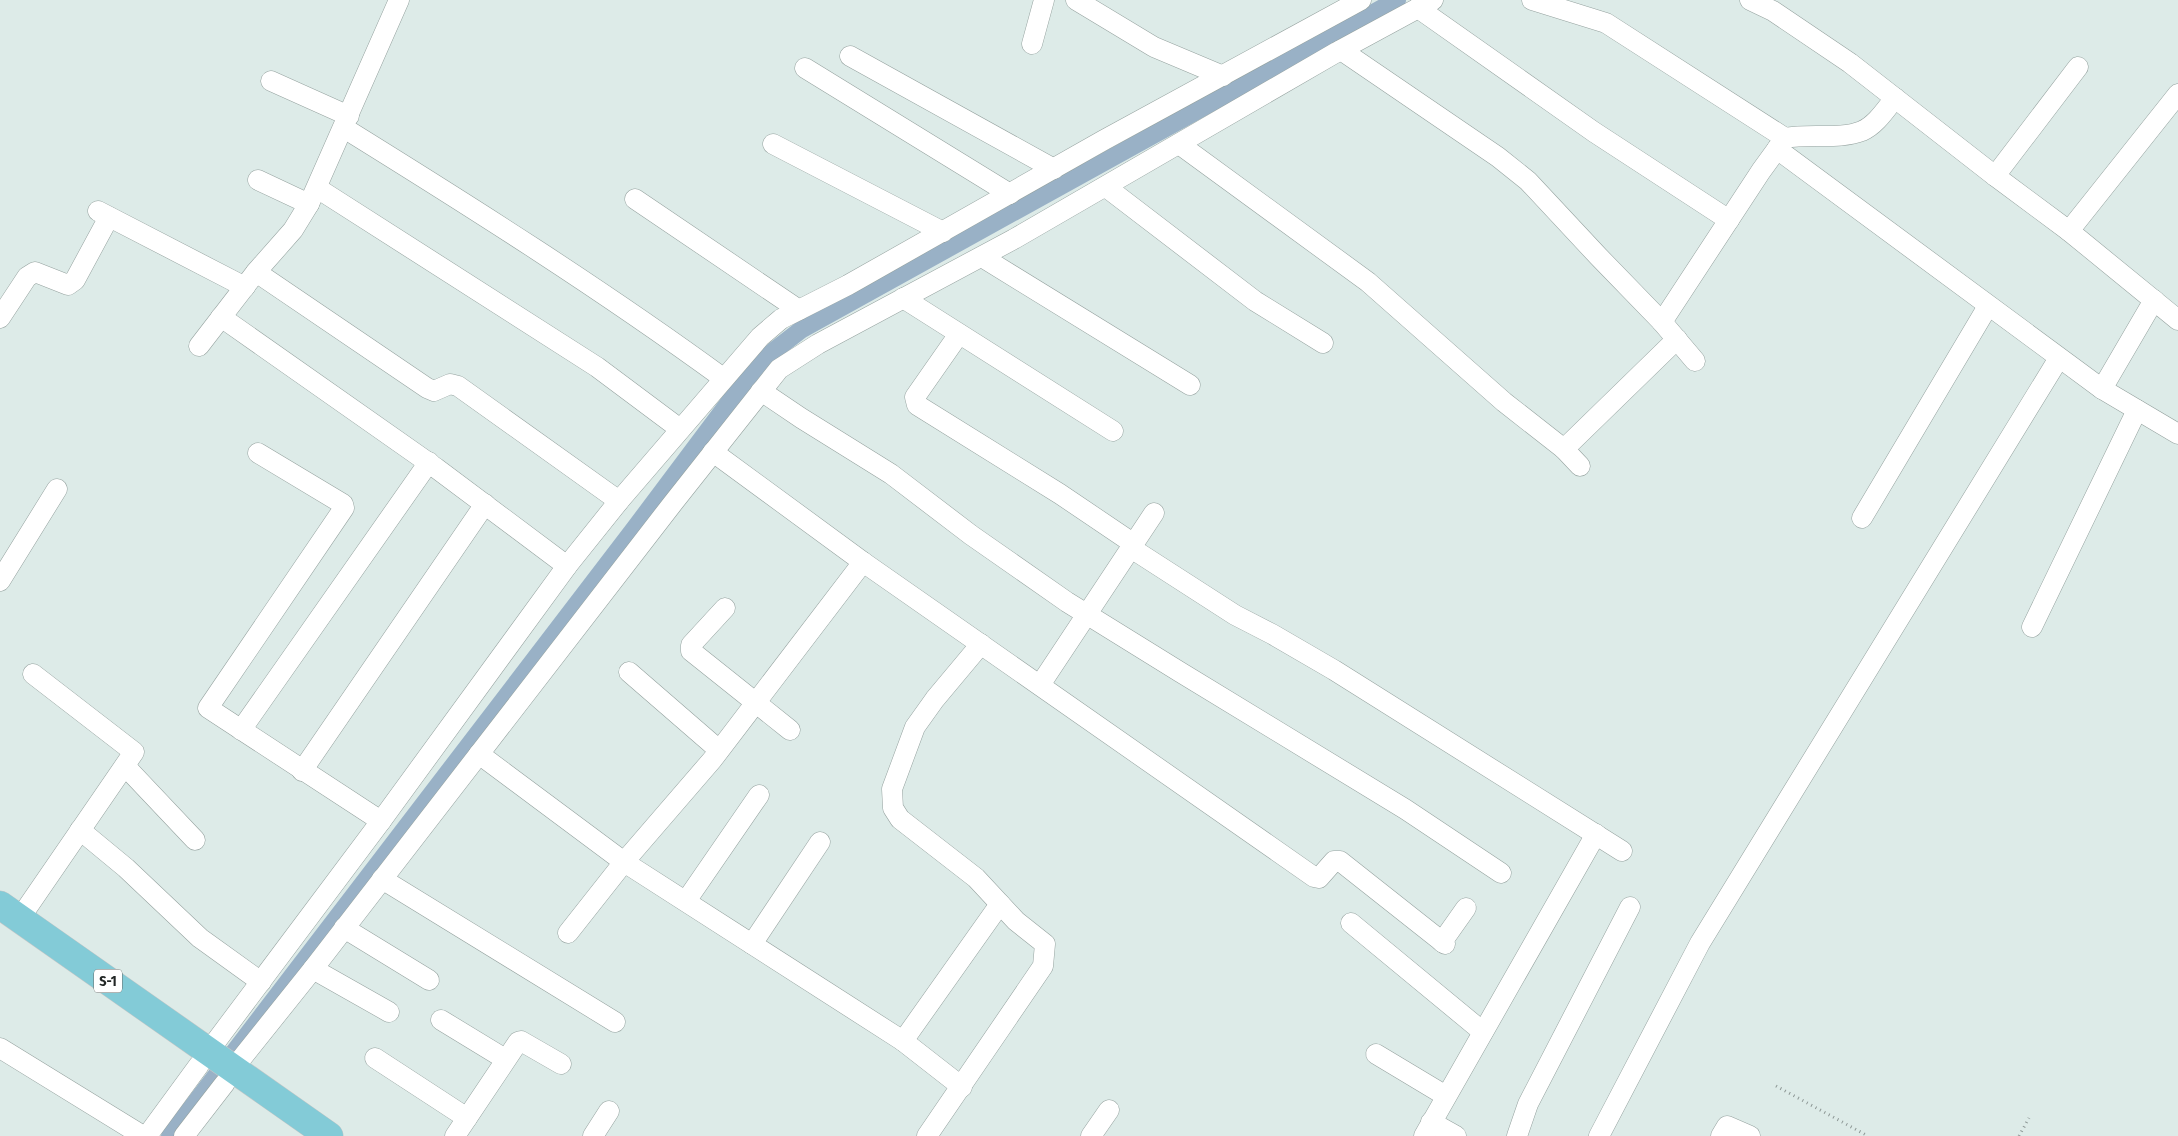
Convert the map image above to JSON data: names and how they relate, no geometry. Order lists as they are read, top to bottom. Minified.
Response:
{"streets":{"main road":["S-1"]}}
